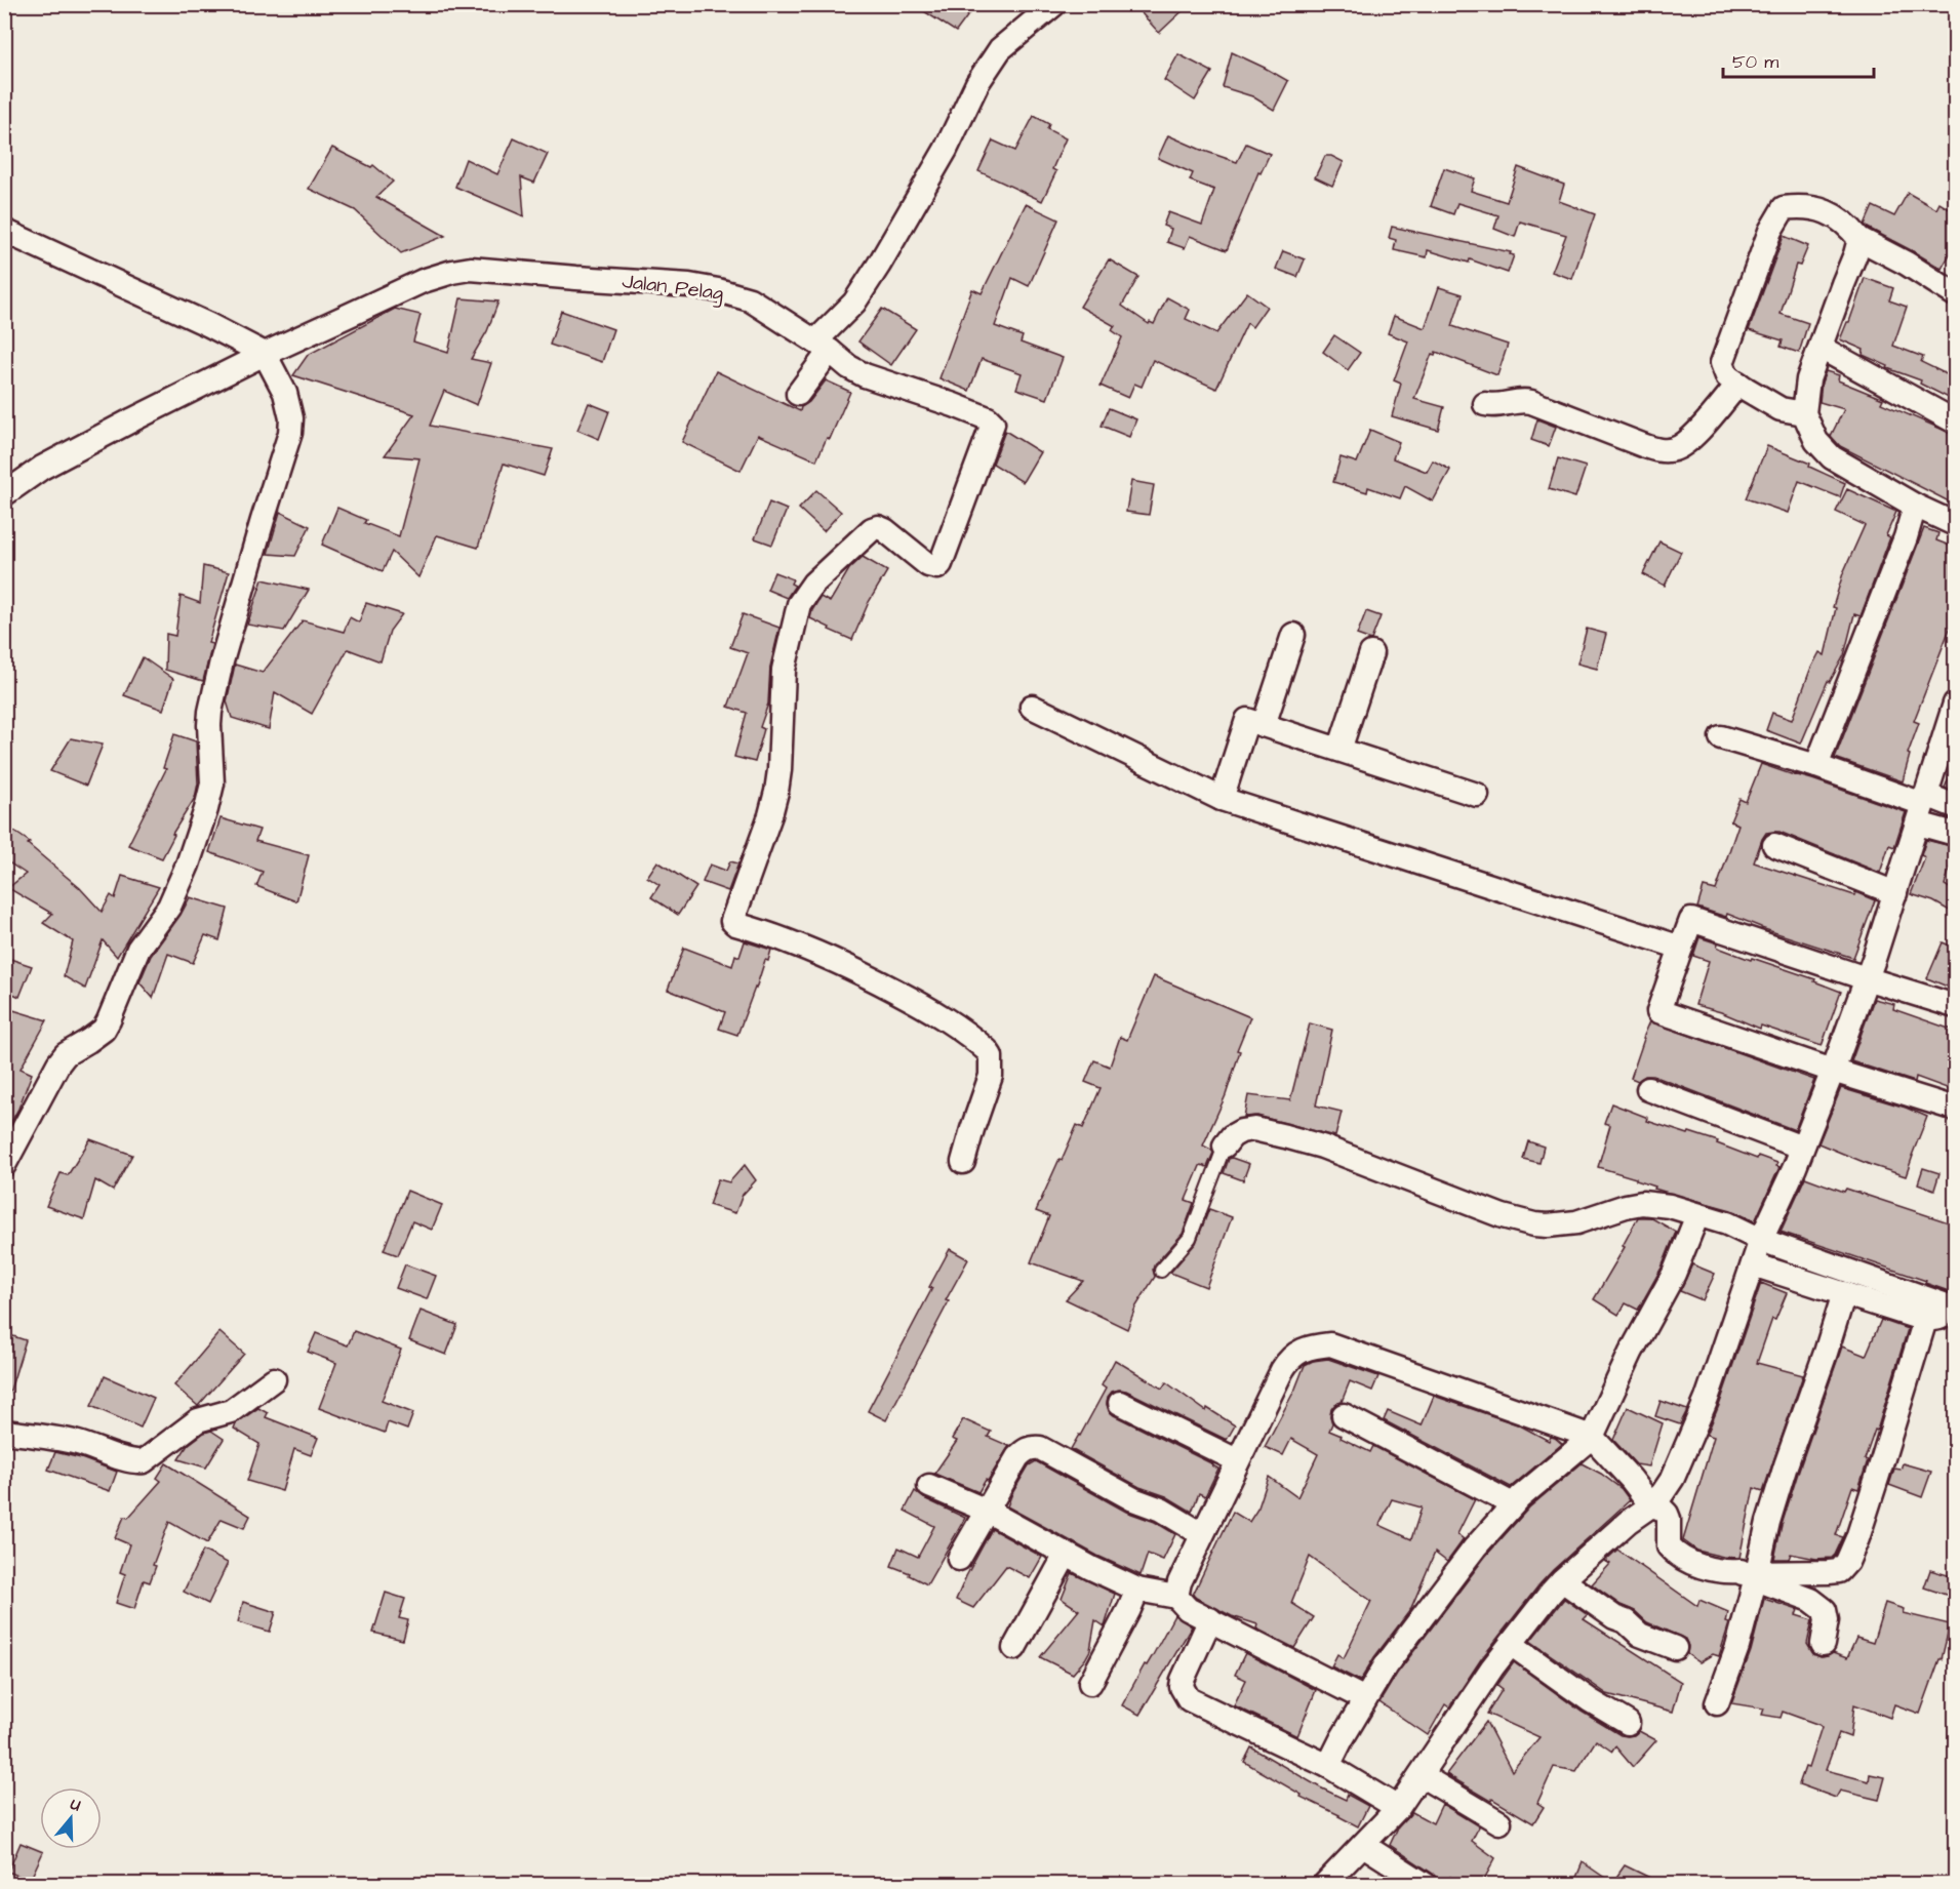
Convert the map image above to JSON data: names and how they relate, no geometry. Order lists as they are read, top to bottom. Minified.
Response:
{"streets":{"street":["Jalan Pelag"]},"scale_bar":"50 m","north":"top"}
